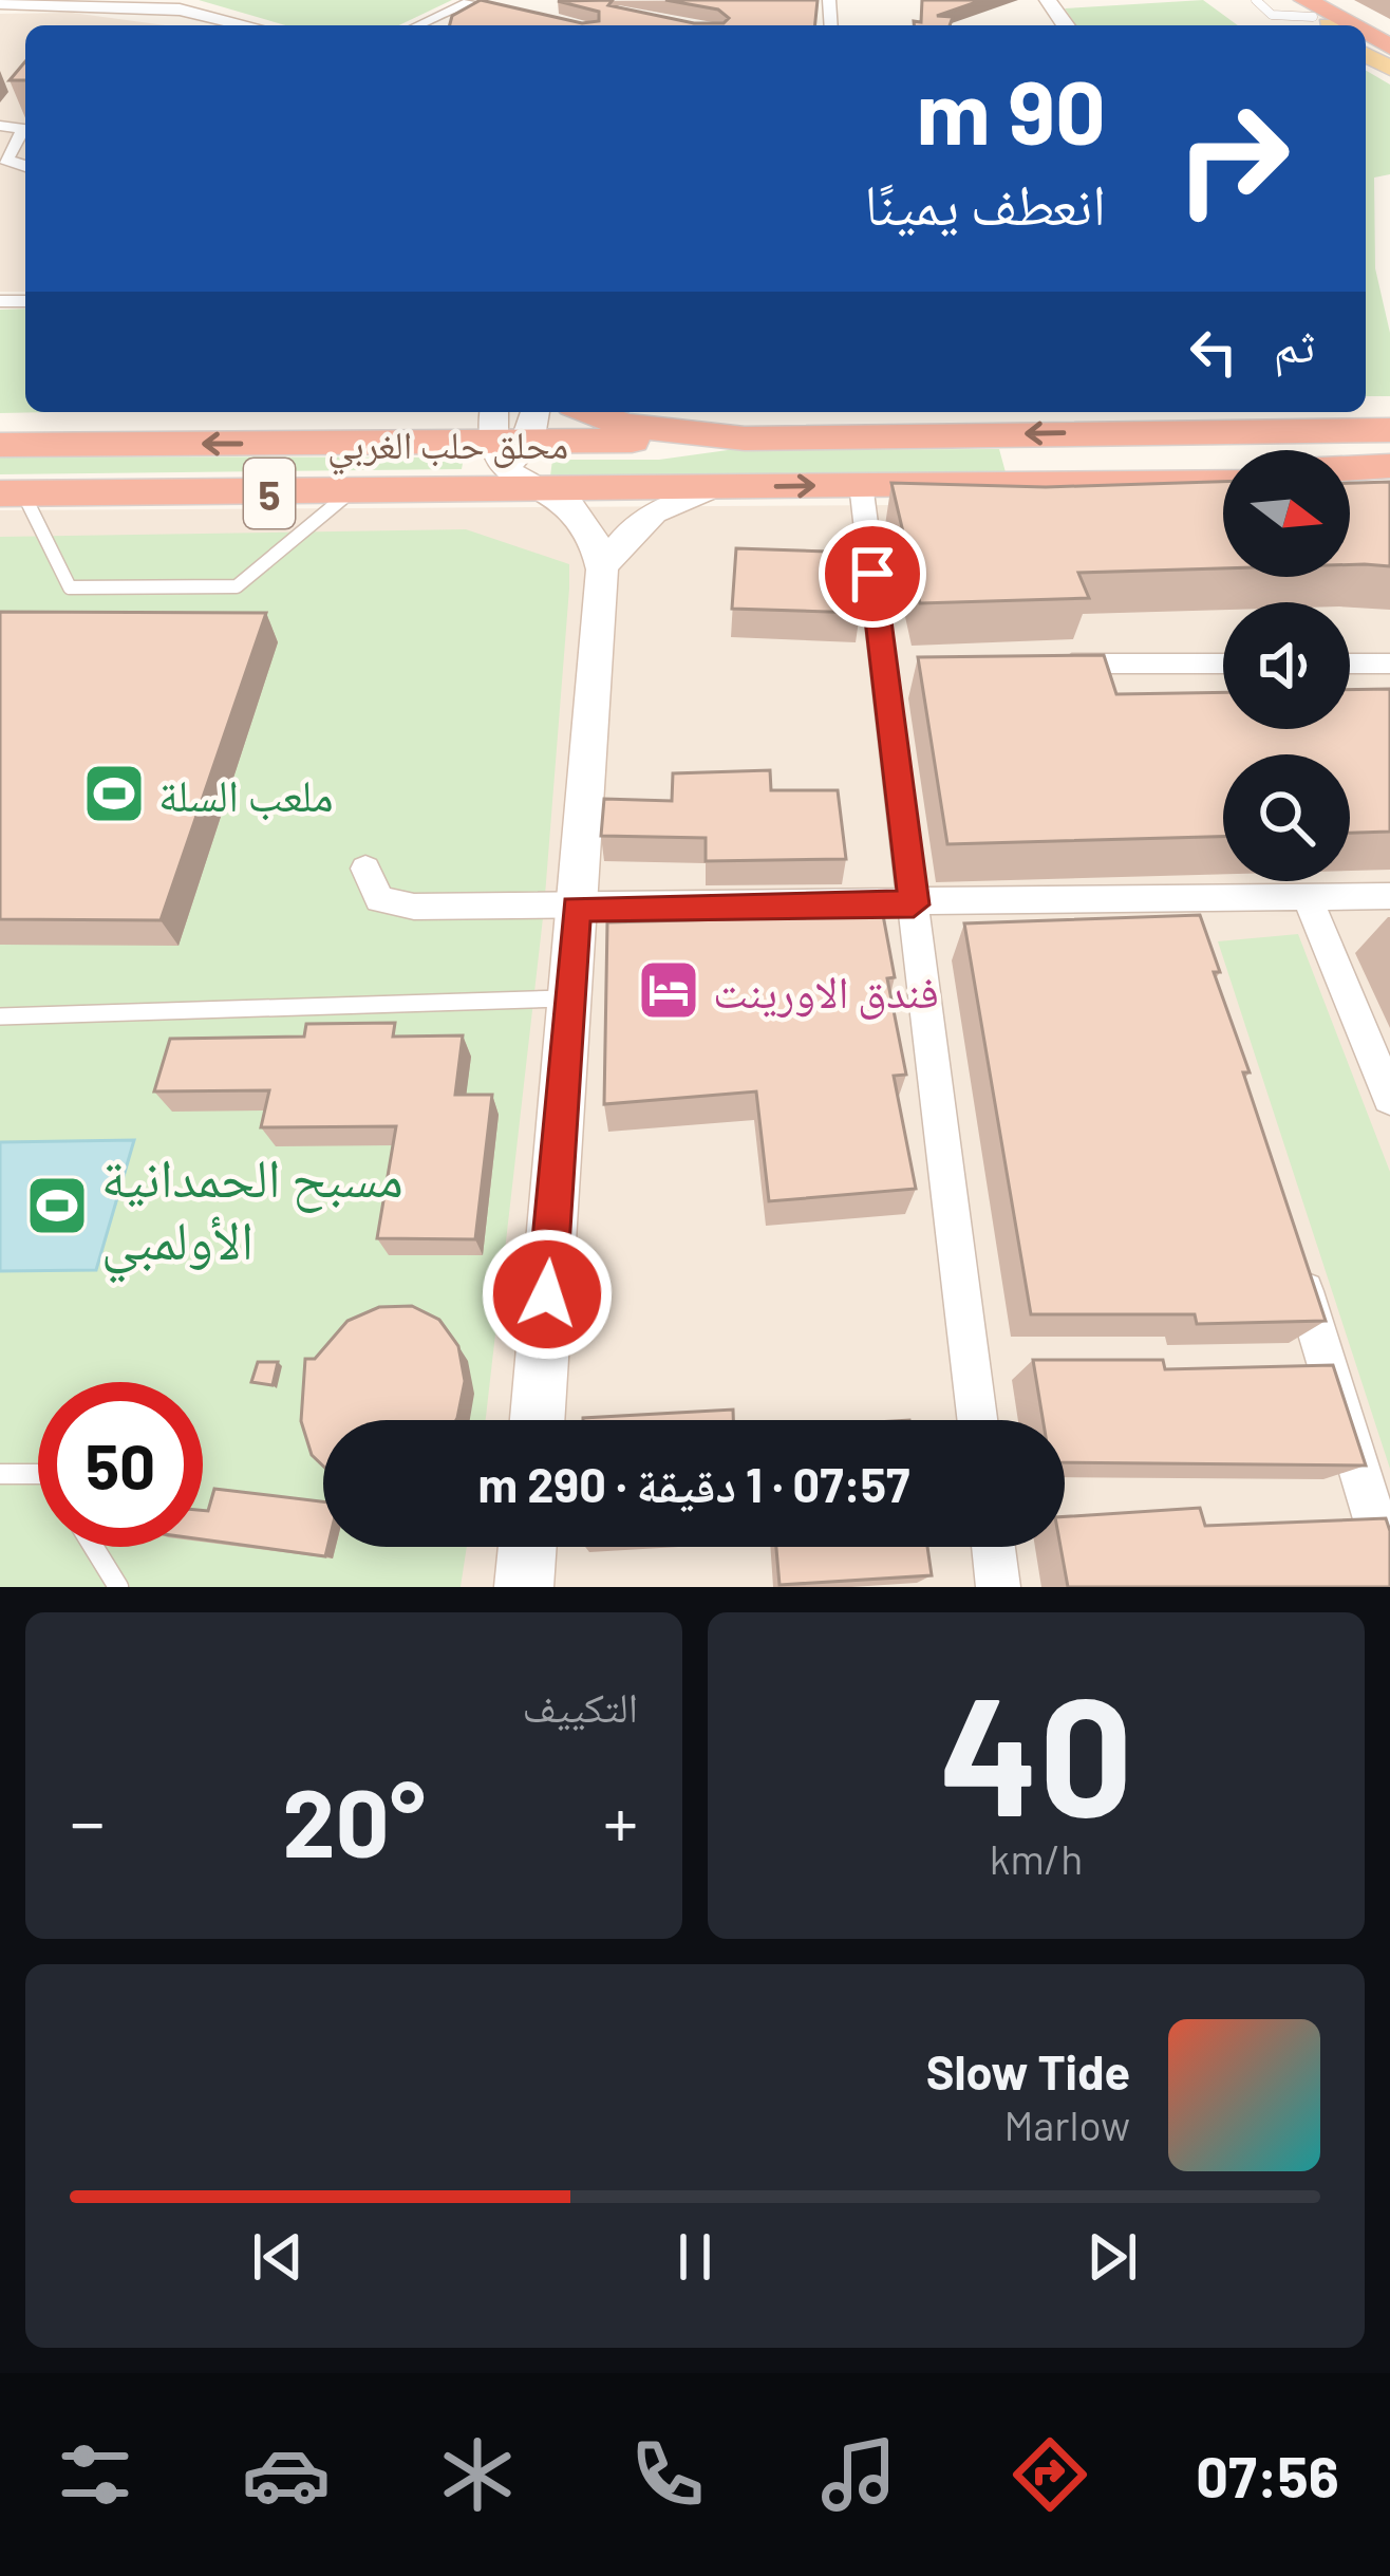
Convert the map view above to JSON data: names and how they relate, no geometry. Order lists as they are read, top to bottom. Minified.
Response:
{"streets":{"highway":["محلق حلب الغربي","5"]},"crossings":[["محلق حلب الغربي","5"]],"places":{"sports":["ملعب السلة","مسبح الحمدانية الأولمبي"],"hotel":["فندق الاورينت"]},"north":"right","page":{"turn":["90 m","انعطف يمينًا"],"then":"ثم","limit":"50","trip":"07:57 · 1 دقيقة · 290 m","tile":[["40","km/h"],"التكييف"],"heat":["−","20°","+"],"song":["Slow Tide","Marlow"],"tabs":"07:56"}}
